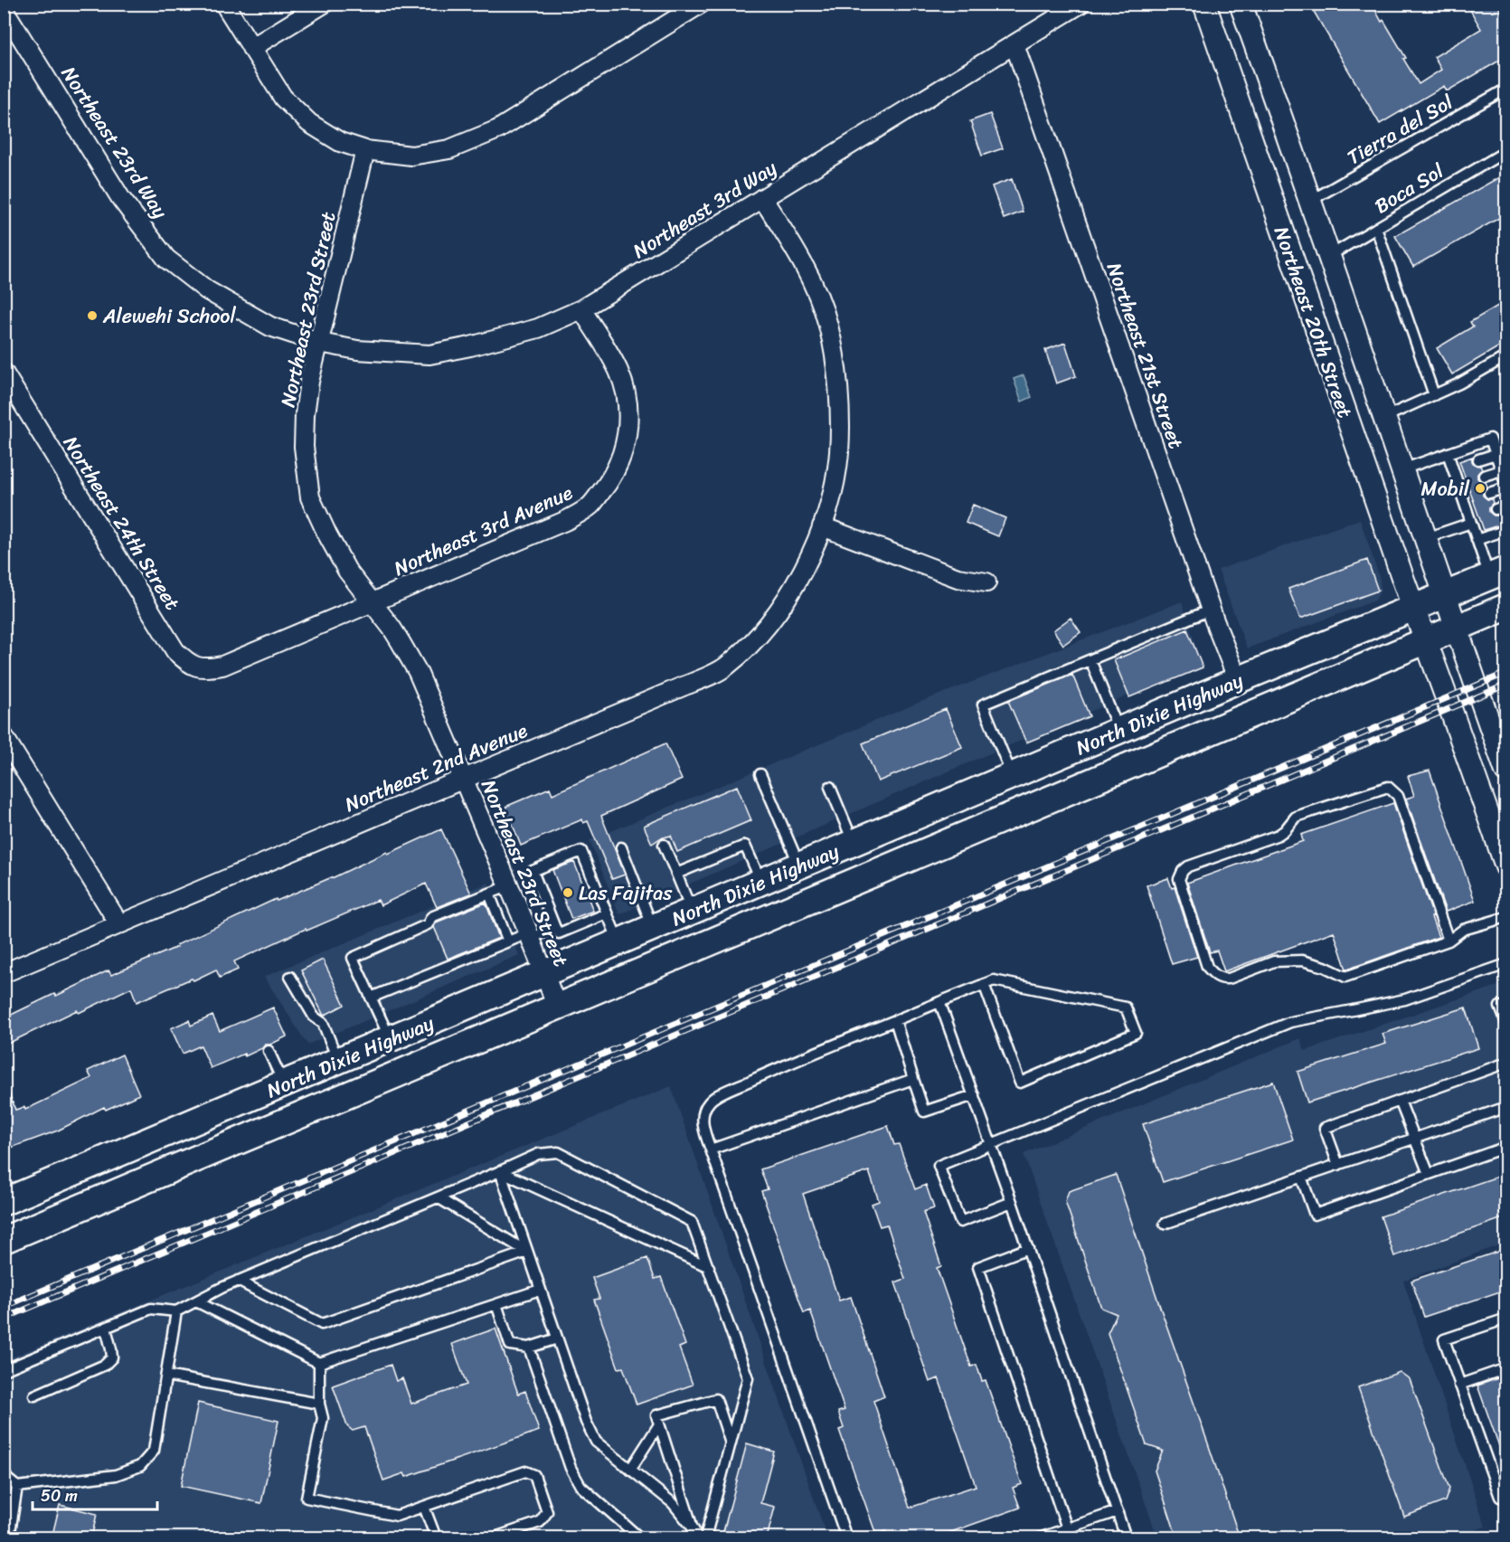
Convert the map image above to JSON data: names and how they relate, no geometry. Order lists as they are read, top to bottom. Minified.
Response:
{"streets":{"main road":["North Dixie Highway"],"street":["Northeast 23rd Way","Northeast 3rd Way","Northeast 23rd Street","Northeast 20th Street","Northeast 21st Street","Northeast 24th Street","Northeast 3rd Avenue","Northeast 2nd Avenue"],"lane":["Tierra del Sol","Boca Sol"]},"crossings":[["Tierra del Sol","Northeast 20th Street"],["Northeast 23rd Way","Northeast 3rd Way"],["Northeast 23rd Way","Northeast 23rd Street"],["Boca Sol","Northeast 20th Street"],["Northeast 3rd Way","Northeast 23rd Street"],["Northeast 3rd Way","Northeast 21st Street"],["Northeast 3rd Way","Northeast 3rd Avenue"],["Northeast 3rd Way","Northeast 2nd Avenue"],["Northeast 23rd Street","Northeast 3rd Avenue"],["Northeast 23rd Street","North Dixie Highway"],["Northeast 23rd Street","Northeast 2nd Avenue"],["Northeast 20th Street","North Dixie Highway"],["Northeast 21st Street","North Dixie Highway"],["Northeast 24th Street","Northeast 3rd Avenue"]],"places":["Alewehi School","Mobil","Las Fajitas"],"scale_bar":"50 m"}
